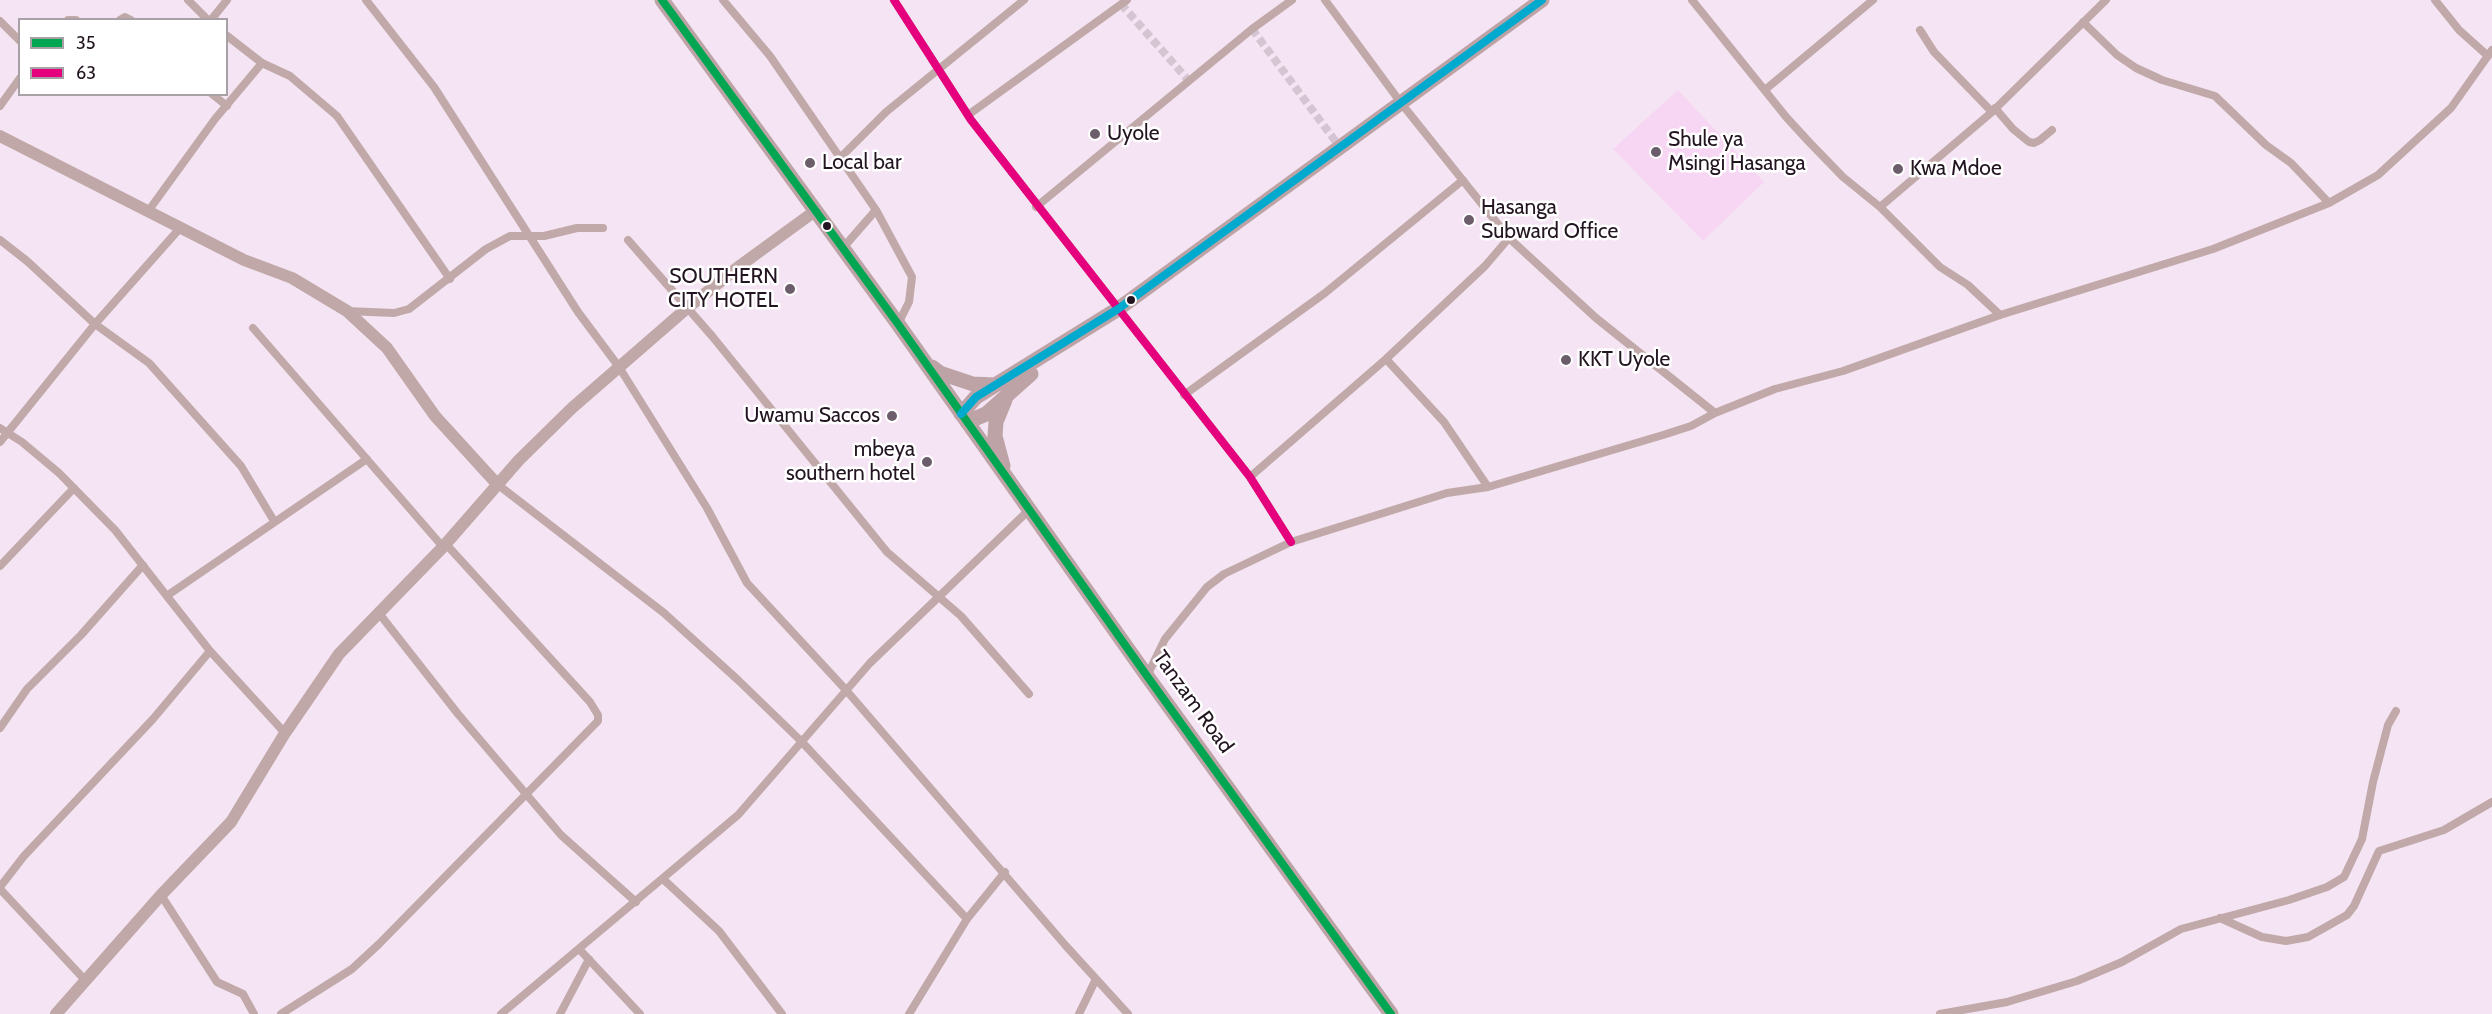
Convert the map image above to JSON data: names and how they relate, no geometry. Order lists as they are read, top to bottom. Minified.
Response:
{"streets":{"highway":["Tanzam Road"]},"places":["Uyole","Shule ya Msingi Hasanga","Local bar","Kwa Mdoe","Hasanga Subward Office","SOUTHERN CITY HOTEL","KKT Uyole","Uwamu Saccos","mbeya southern hotel"],"lines":["transit line 35","transit line 63"],"legend":["35","63"]}
